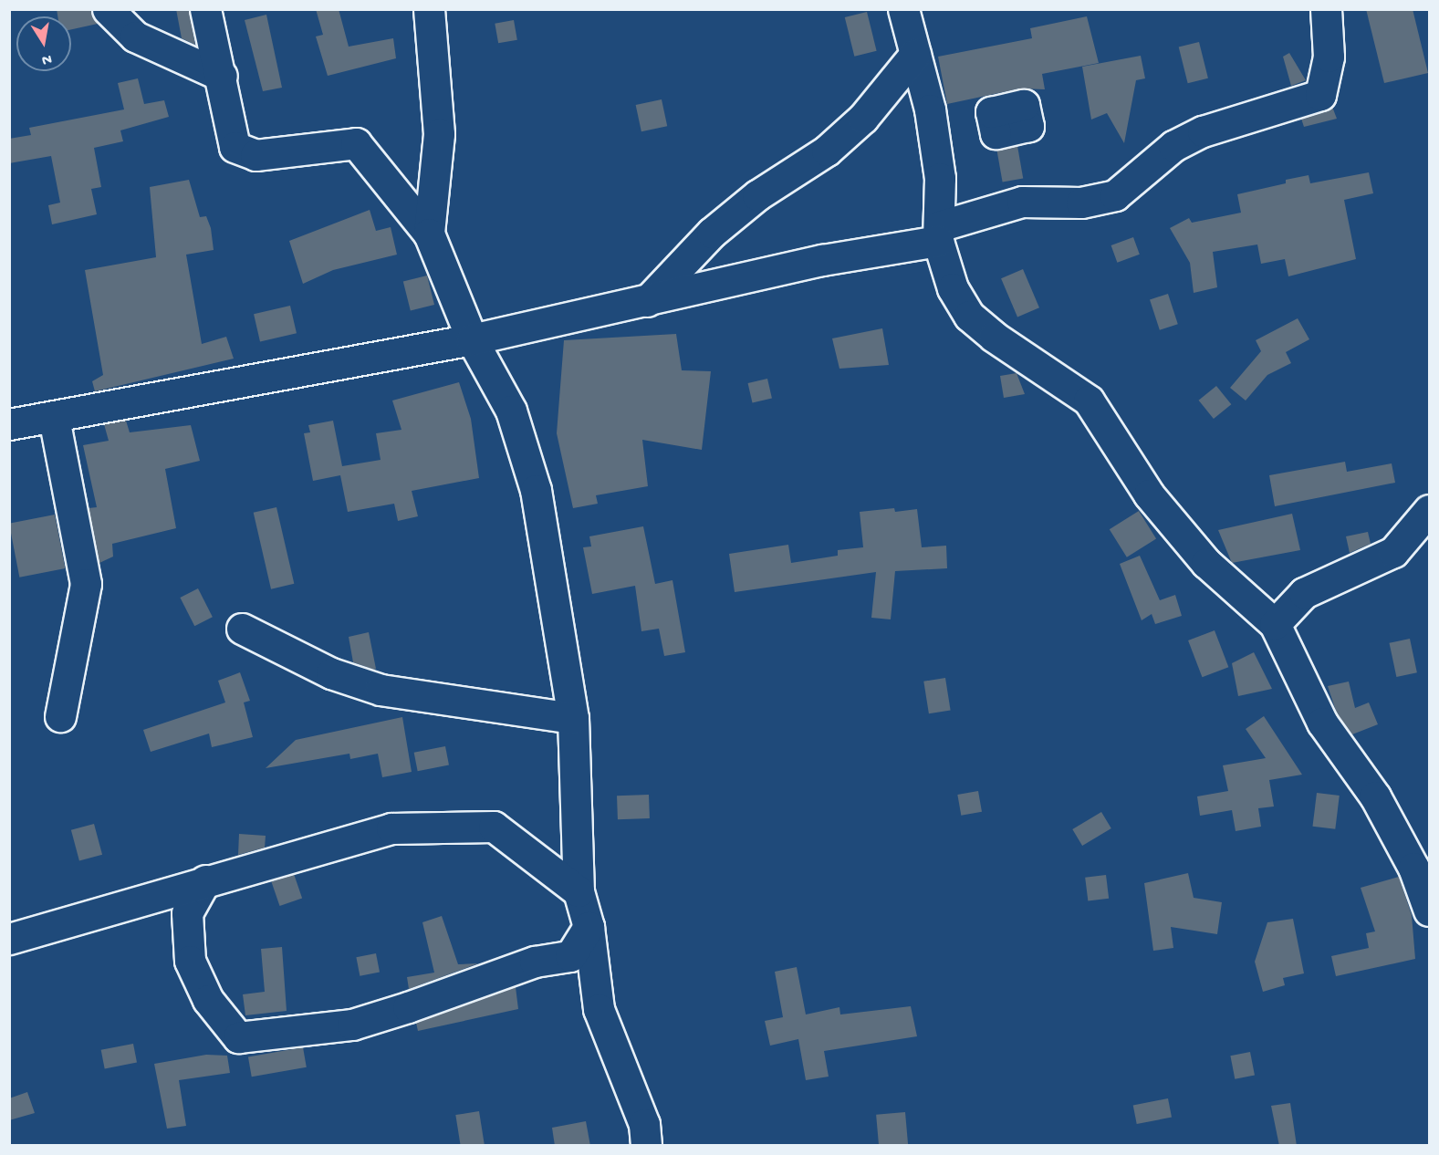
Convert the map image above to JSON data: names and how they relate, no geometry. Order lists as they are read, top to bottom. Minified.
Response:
{"north":"bottom"}
